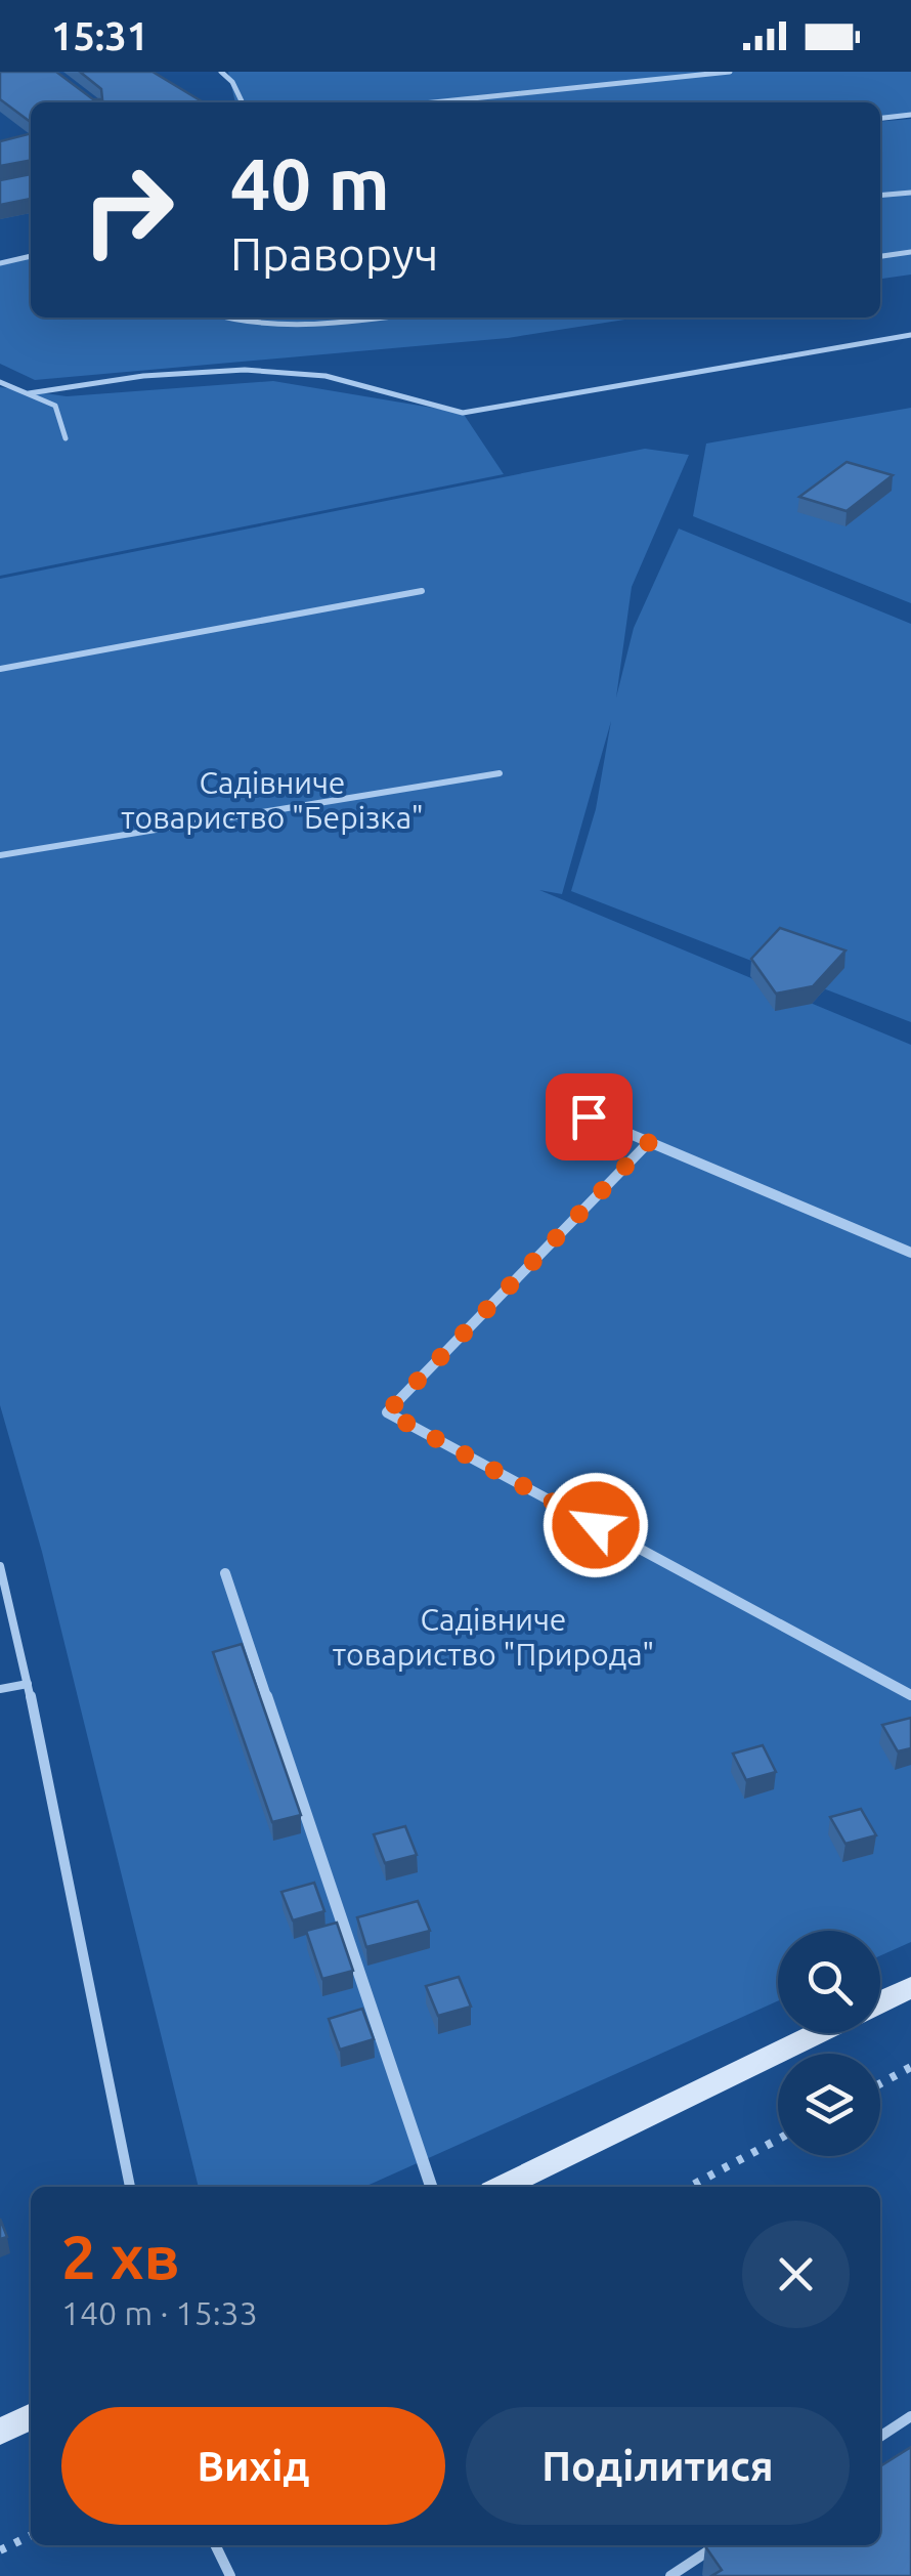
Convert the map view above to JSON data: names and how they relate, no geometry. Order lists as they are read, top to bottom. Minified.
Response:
{"parks":["Садівниче товариство \"Берізка\"","Садівниче товариство \"Природа\""],"page":{"status":"15:31","turn":["40 m","Праворуч"],"heading":["2 хв","140 m · 15:33"],"buttons":["Вихід","Поділитися"]}}
